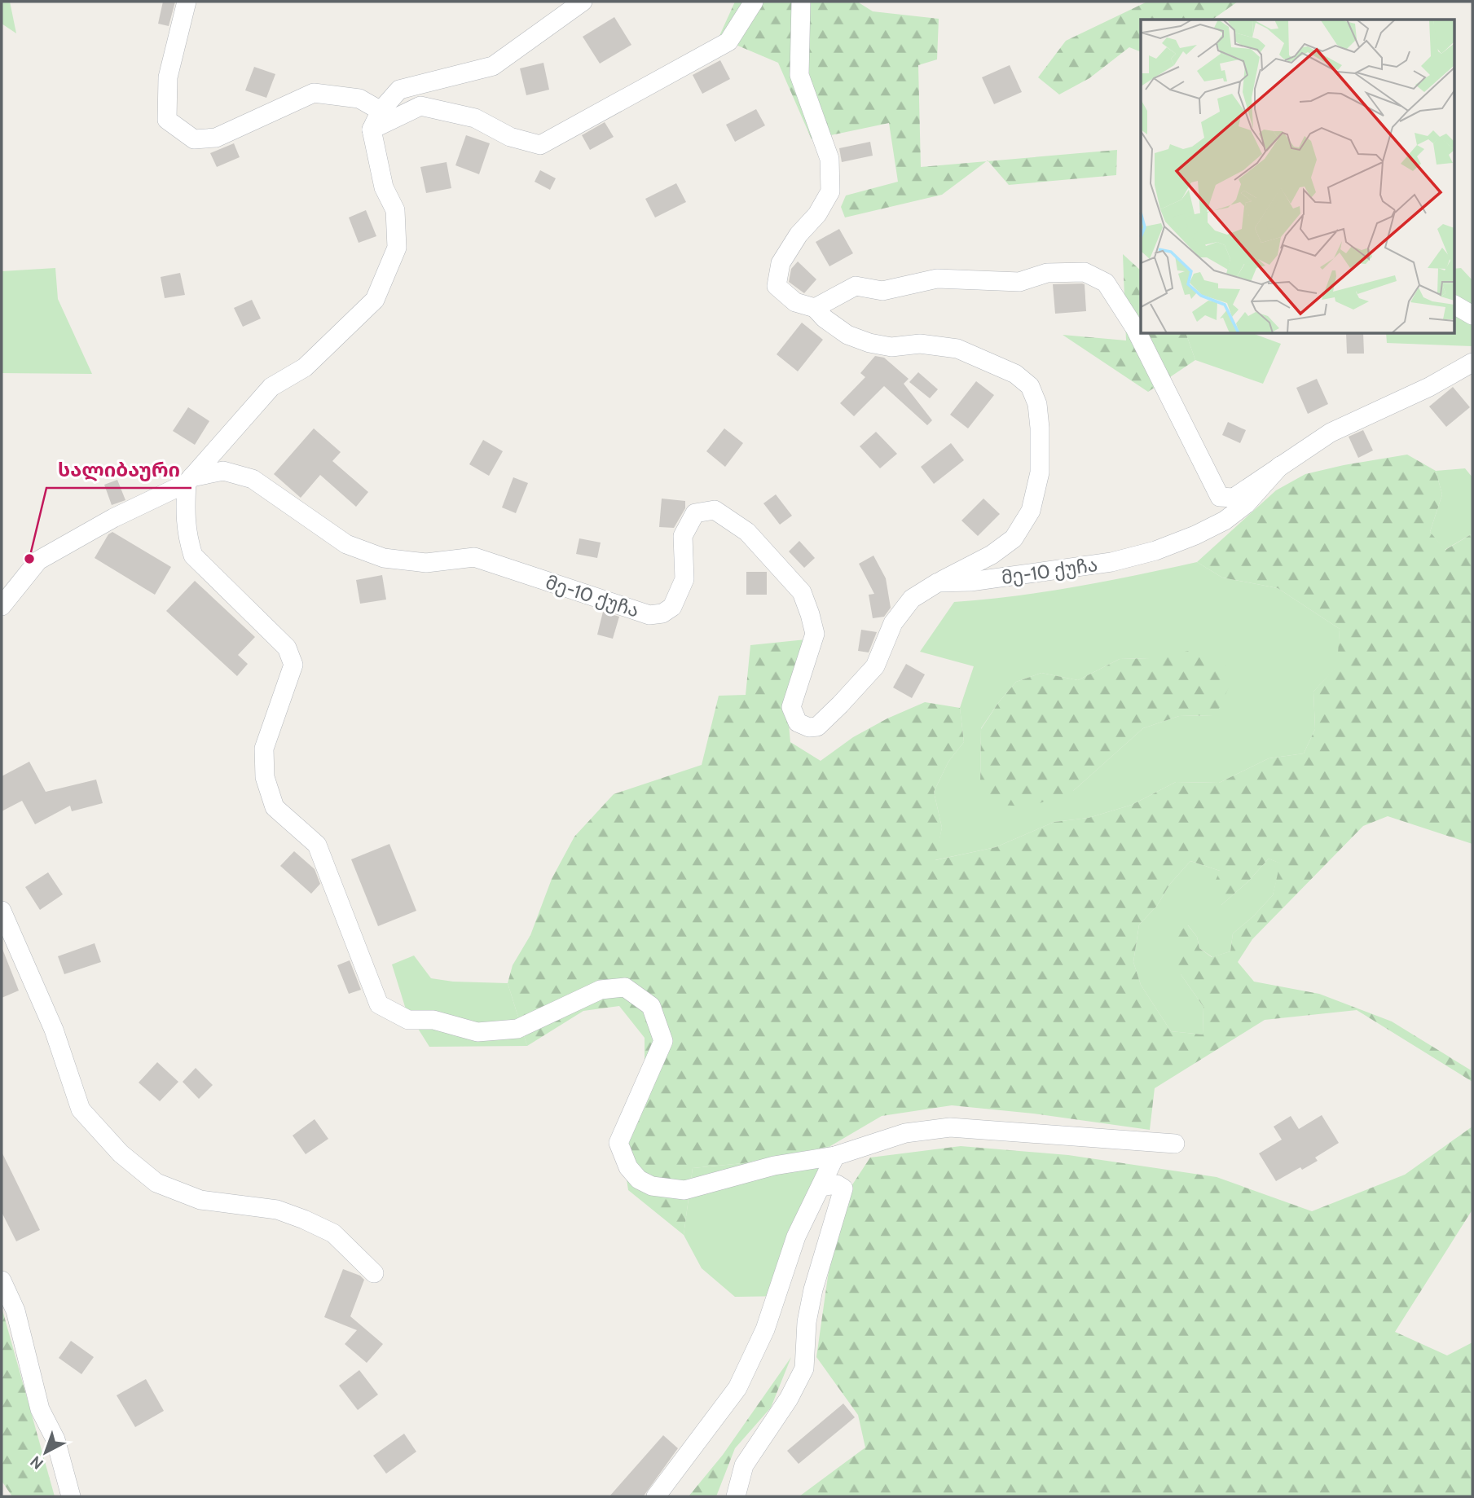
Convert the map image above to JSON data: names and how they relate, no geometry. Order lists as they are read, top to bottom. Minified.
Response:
{"streets":{"street":["მე-10 ქუჩა"]},"places":["სალიბაური"],"north":"bottom left"}
